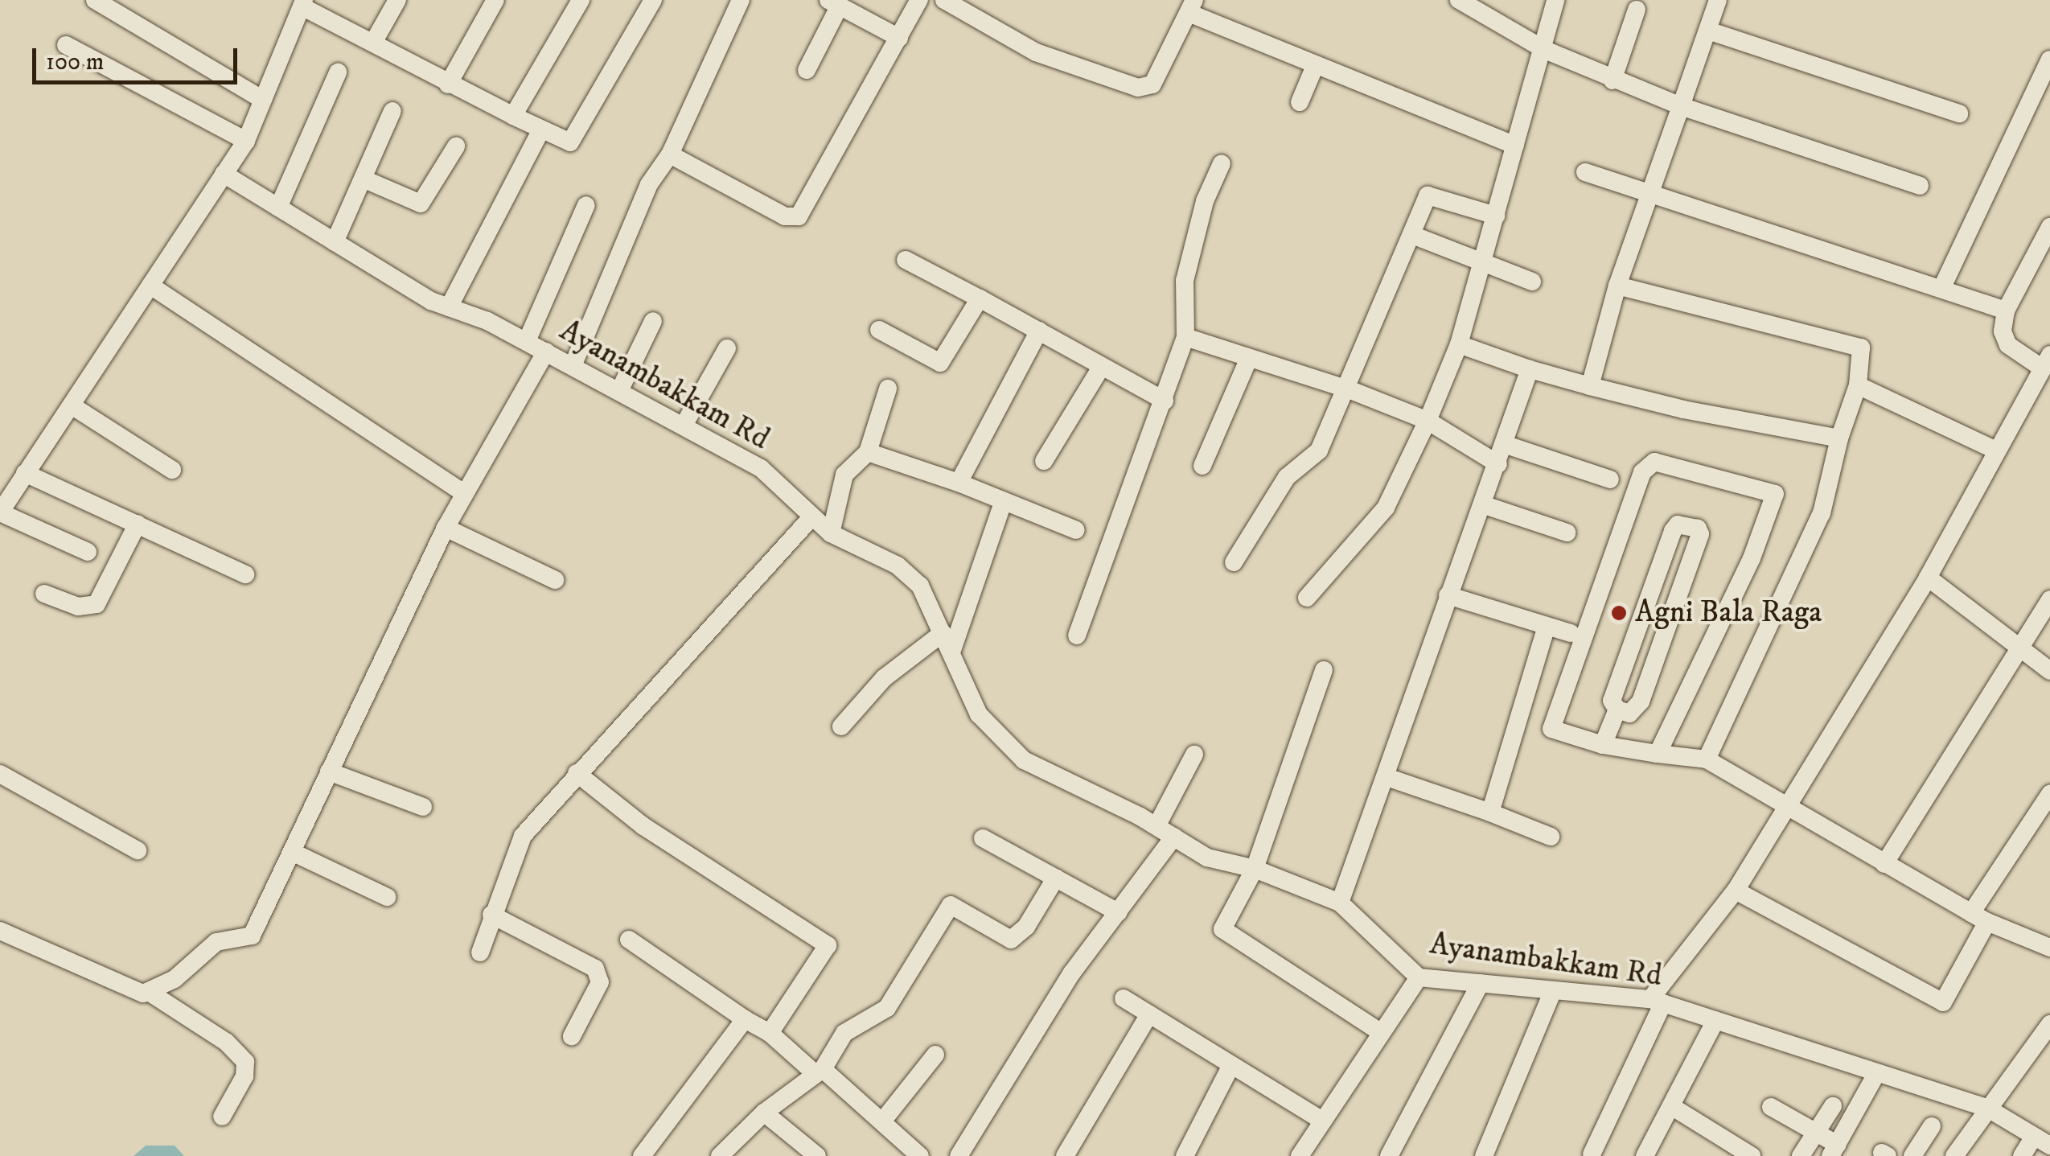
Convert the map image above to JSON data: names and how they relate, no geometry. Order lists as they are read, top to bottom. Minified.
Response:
{"streets":{"street":["Ayanambakkam Rd"]},"places":["Agni Bala Raga"],"scale_bar":"100 m"}
